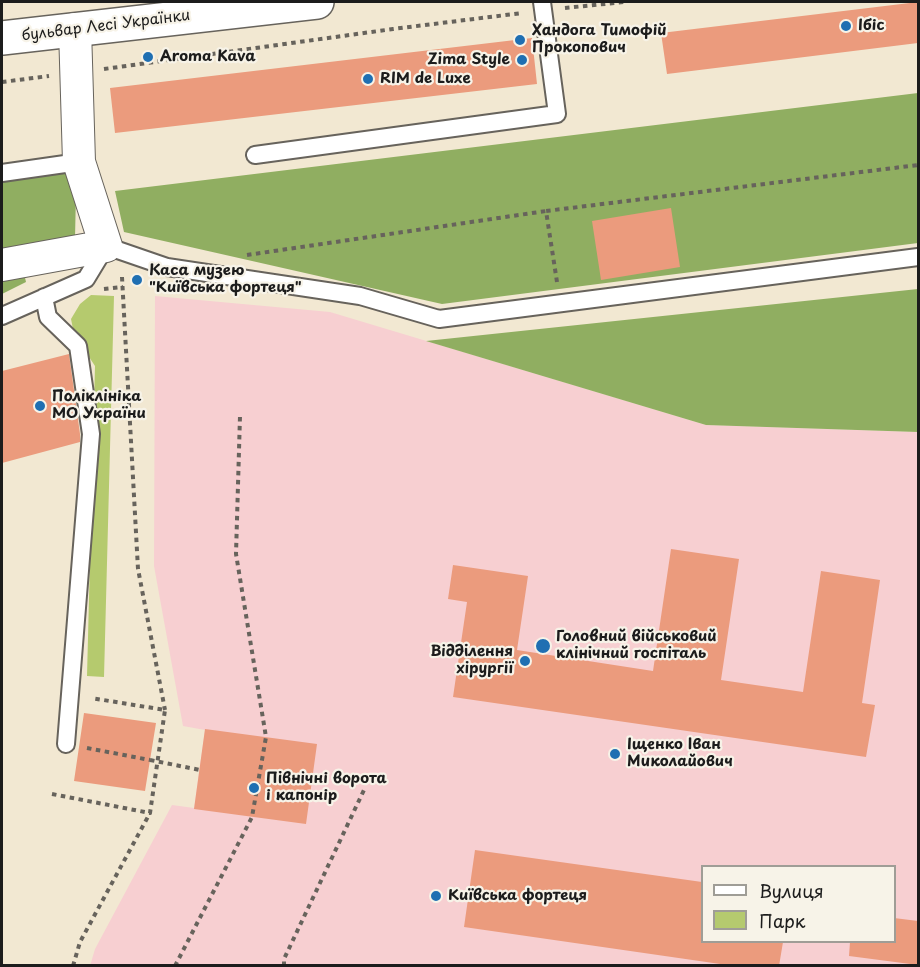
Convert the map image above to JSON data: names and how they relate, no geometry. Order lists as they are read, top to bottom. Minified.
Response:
{"streets":{"main road":["бульвар Лесі Українки"]},"places":["Ібіс","Хандога Тимофій Прокопович","Aroma Kava","Zima Style","RIM de Luxe","Каса музею \"Київська фортеця\"","Поліклініка МО України","Головний військовий клінічний госпіталь","Відділення хірургії","Іщенко Іван Миколайович","Північні ворота і капонір","Київська фортеця"],"legend":["Вулиця","Парк"]}
